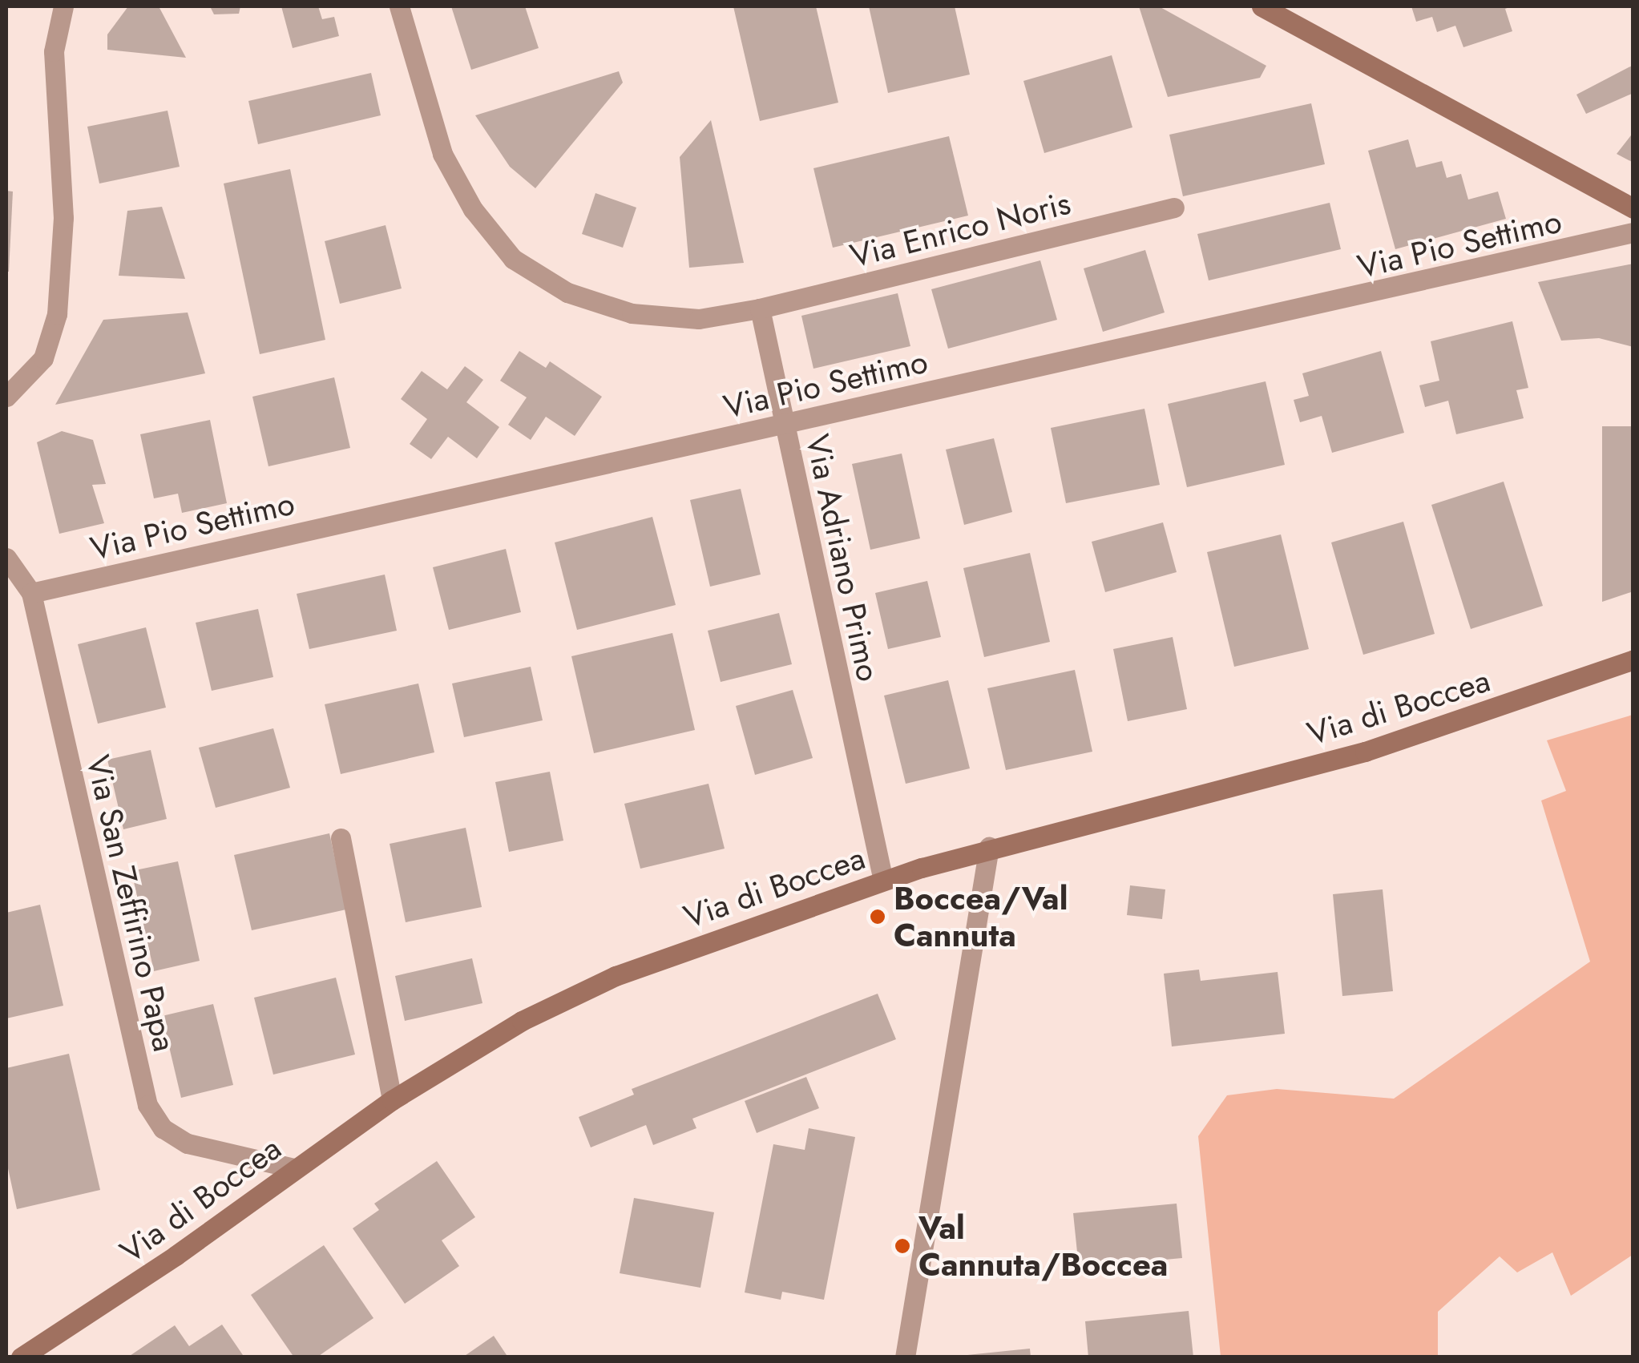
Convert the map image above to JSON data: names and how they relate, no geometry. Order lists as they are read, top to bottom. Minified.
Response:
{"streets":{"main road":["Via di Boccea"],"street":["Via Enrico Noris","Via Pio Settimo","Via Adriano Primo","Via San Zeffirino Papa"]},"crossings":[["Via Enrico Noris","Via Adriano Primo"],["Via Pio Settimo","Via Adriano Primo"],["Via Pio Settimo","Via San Zeffirino Papa"],["Via Adriano Primo","Via di Boccea"],["Via di Boccea","Via San Zeffirino Papa"]],"places":["Boccea/Val Cannuta","Val Cannuta/Boccea"]}
